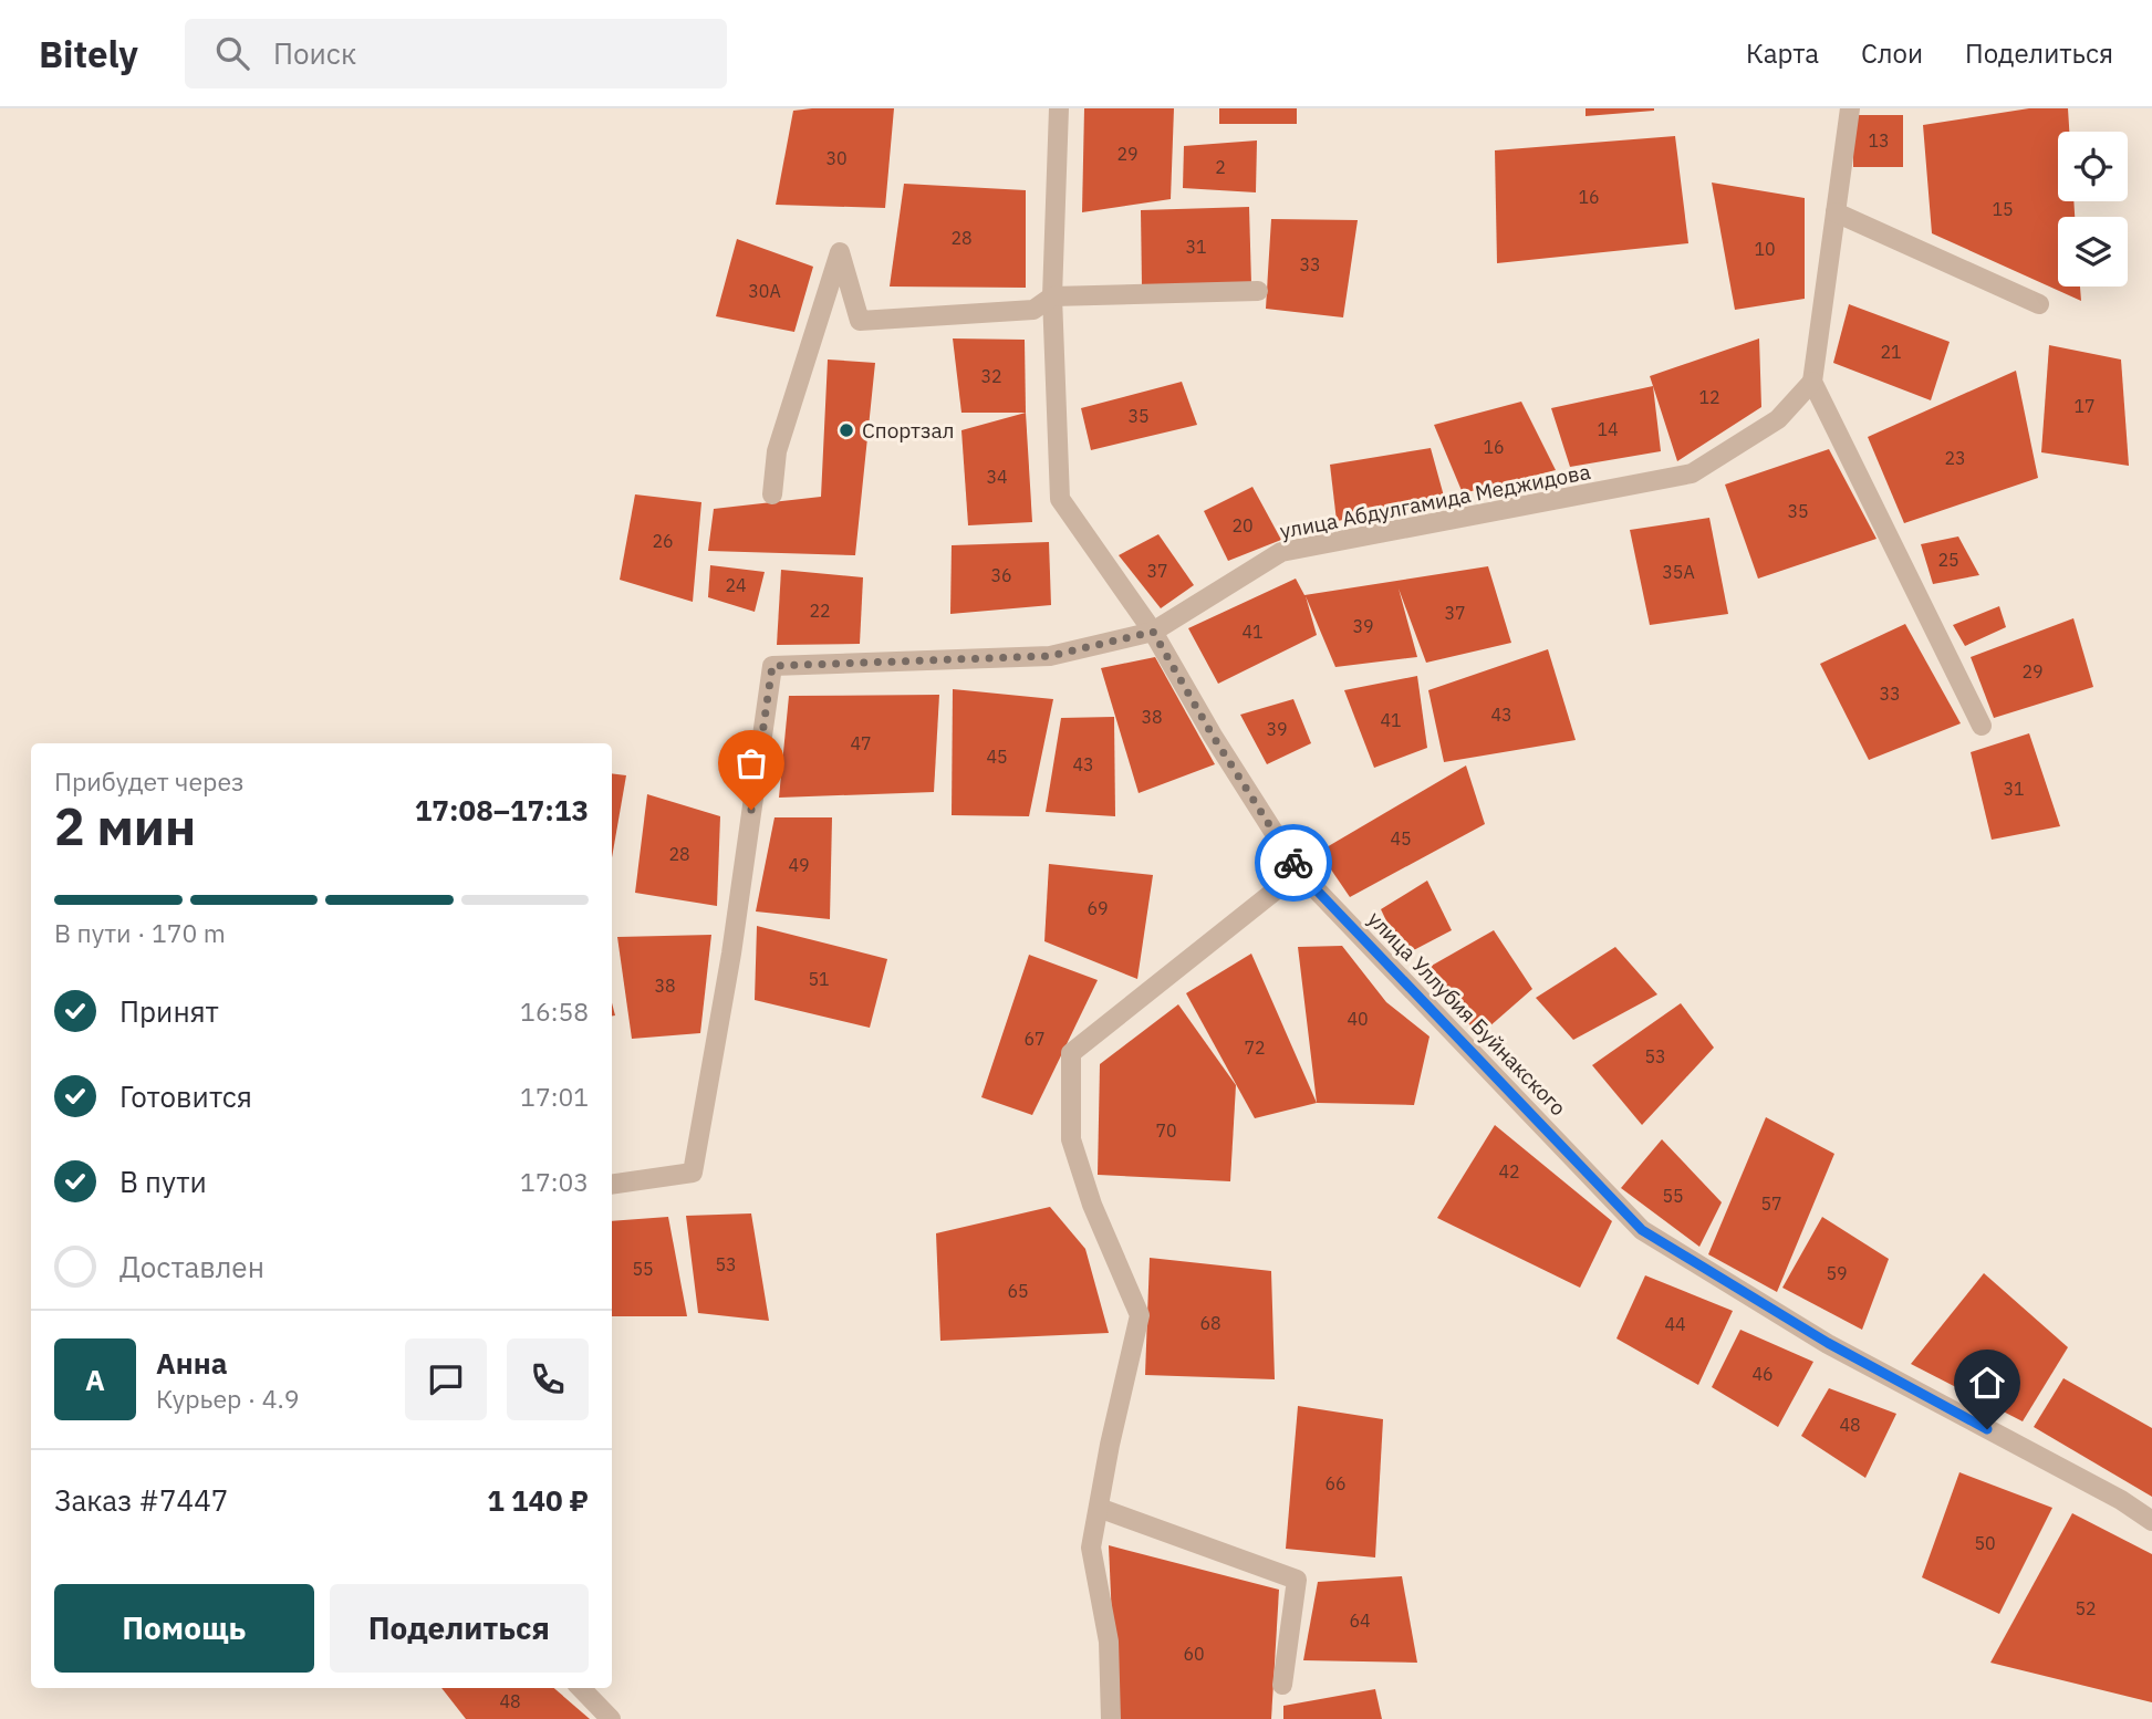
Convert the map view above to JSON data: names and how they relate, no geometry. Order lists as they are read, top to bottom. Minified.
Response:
{"streets":{"street":["улица Абдулгамида Меджидова","улица Уллубия Буйнакского"]},"crossings":[["улица Абдулгамида Меджидова","улица Уллубия Буйнакского"]],"places":["Спортзал"],"house_numbers":["13","29","30","2","16","15","28","31","10","33","30А","21","32","12","17","35","14","16","23","34","35","20","26","25","37","35А","36","24","22","37","39","41","29","33","43","38","41","39","47","45","43","31","45","28","49","69","51","38","40","67","72","53","70","42","55","57","53","55","59","65","68","44","46","48","66","50","52","64","60","48"],"page":{"header":"Bitely","search":"Поиск","nav":["Карта","Слои","Поделиться"],"heading":["2 мин","Прибудет через","17:08–17:13"],"panel":["Анна","Курьер · 4.9","Заказ #7447","1 140 ₽"],"bar":"В пути · 170 m","list":[["Принят","16:58"],["Готовится","17:01"],["В пути","17:03"],"Доставлен"],"round":"А","buttons":["Помощь","Поделиться"]}}
